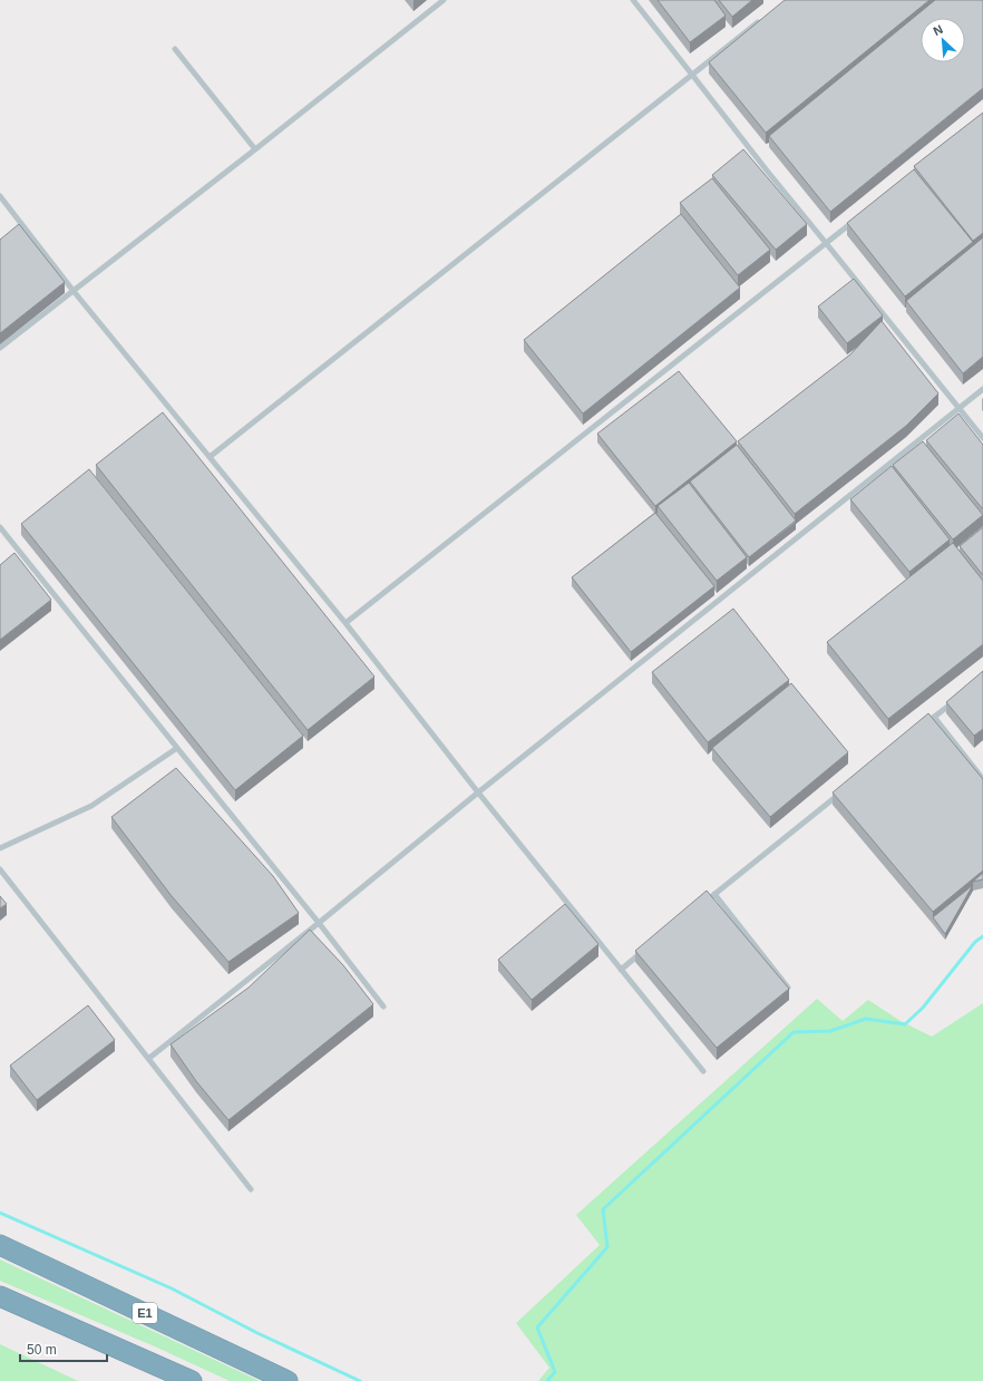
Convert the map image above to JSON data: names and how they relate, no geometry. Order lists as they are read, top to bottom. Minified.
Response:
{"streets":{"highway":["E1"]},"scale_bar":"50 m","north":"top left"}
